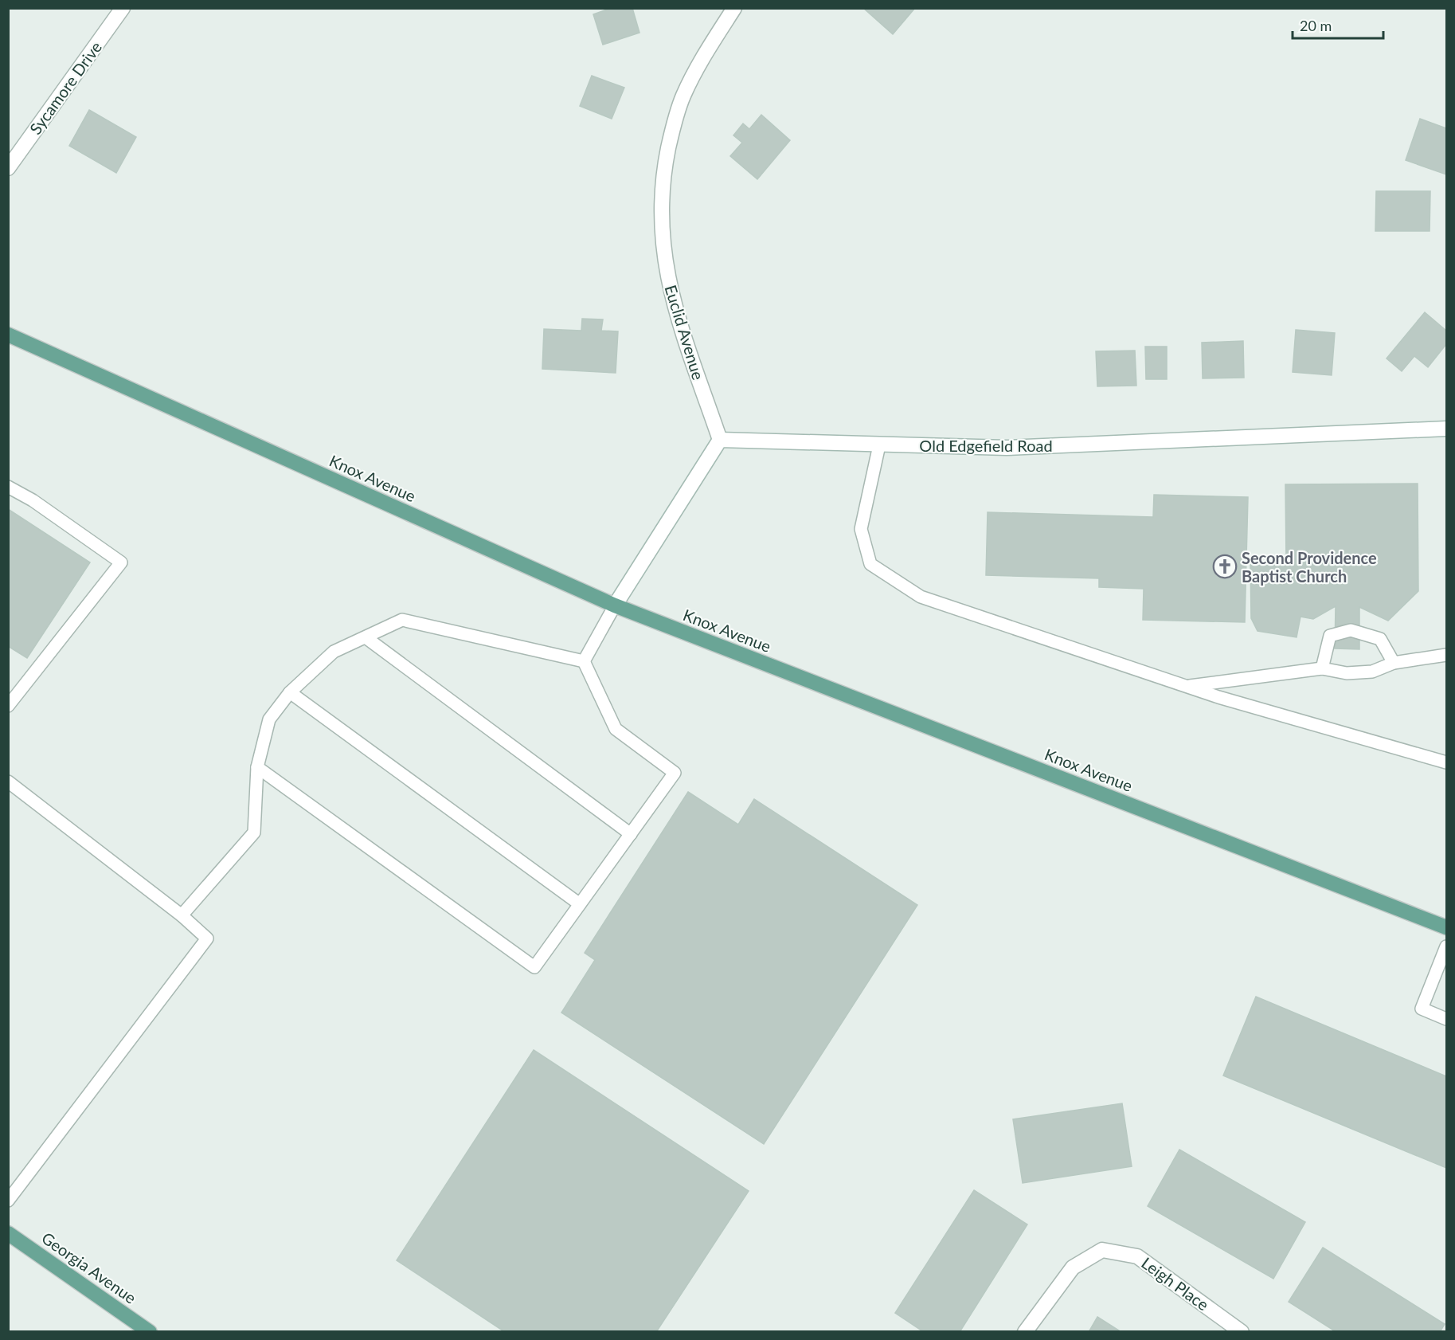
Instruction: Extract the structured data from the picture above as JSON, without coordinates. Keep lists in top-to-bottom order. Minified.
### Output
{"streets":{"main road":["Knox Avenue","Georgia Avenue"],"street":["Sycamore Drive","Euclid Avenue","Old Edgefield Road","Leigh Place"]},"crossings":[["Euclid Avenue","Old Edgefield Road"]],"places":{"church":["Second Providence Baptist Church"]},"scale_bar":"20 m"}
